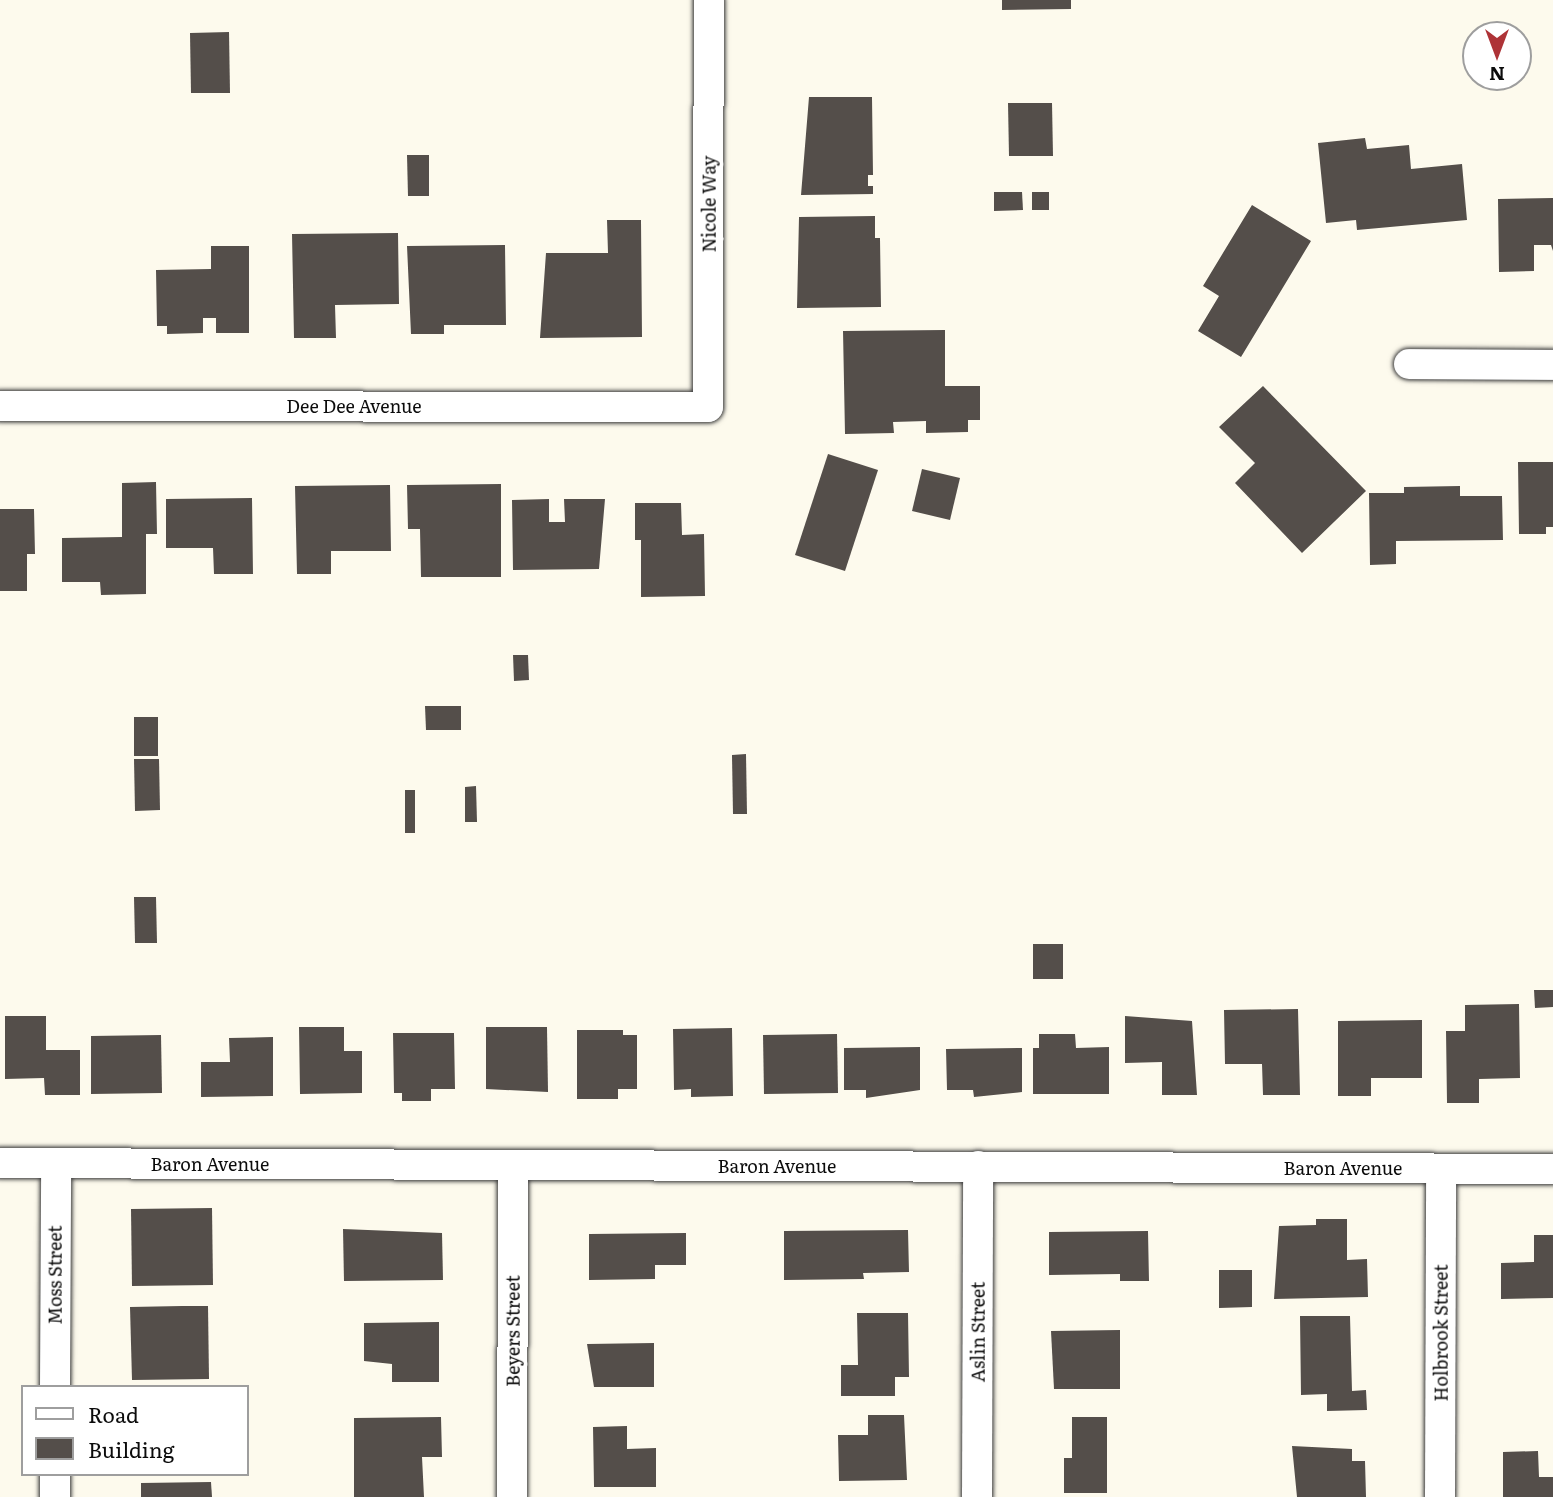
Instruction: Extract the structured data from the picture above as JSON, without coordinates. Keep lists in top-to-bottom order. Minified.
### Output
{"streets":{"street":["Nicole Way","Dee Dee Avenue","Baron Avenue","Moss Street","Beyers Street","Aslin Street","Holbrook Street"]},"crossings":[["Nicole Way","Dee Dee Avenue"],["Baron Avenue","Moss Street"],["Baron Avenue","Beyers Street"],["Baron Avenue","Aslin Street"],["Baron Avenue","Holbrook Street"]],"legend":["Road","Building"],"north":"bottom"}
